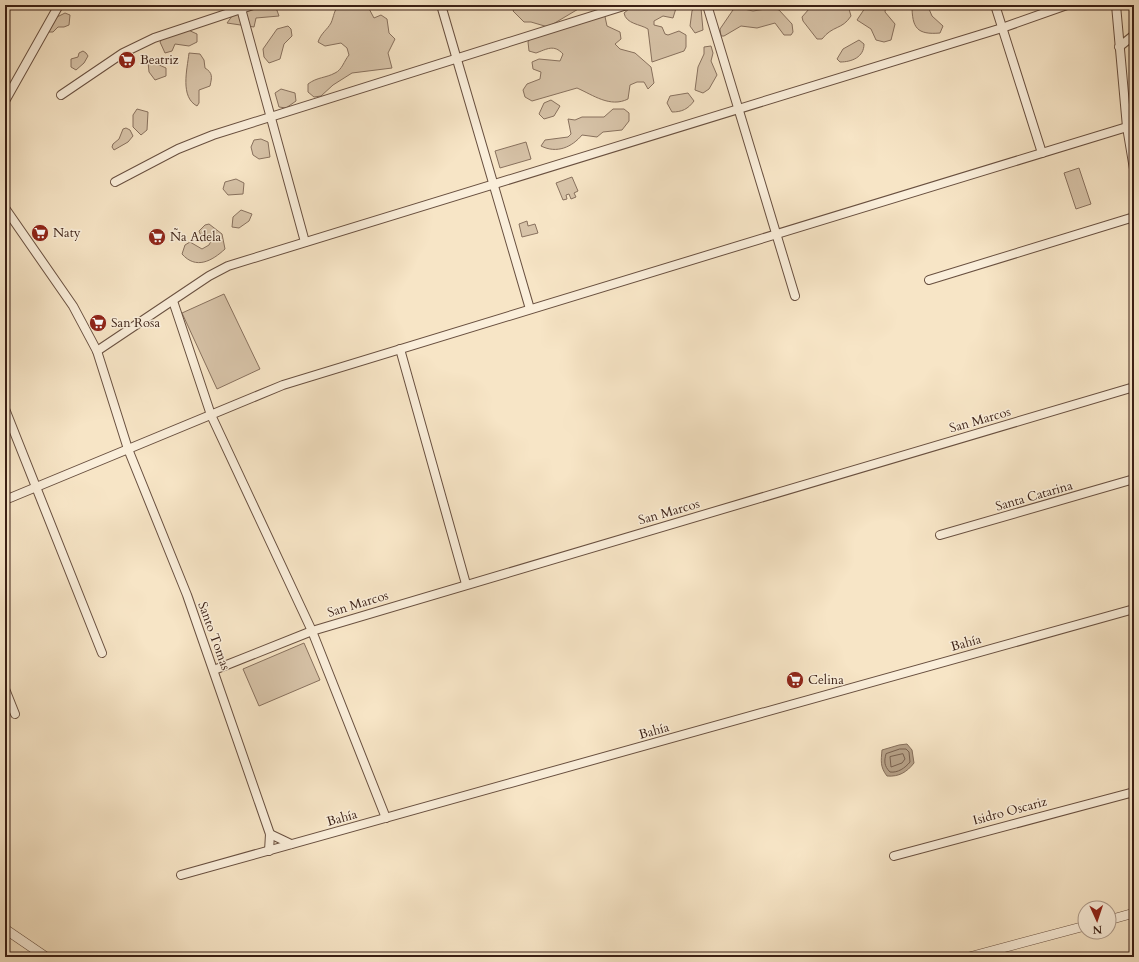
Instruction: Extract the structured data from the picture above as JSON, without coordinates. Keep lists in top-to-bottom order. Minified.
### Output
{"streets":{"street":["San Marcos","Santa Catarina","Santo Tomas","Bahía","Isidro Oscariz"]},"crossings":[["San Marcos","Santo Tomas"],["Santo Tomas","Bahía"]],"places":{"supermarket":["Beatriz","Naty","Ña Adela","San Rosa","Celina"]},"north":"bottom"}
